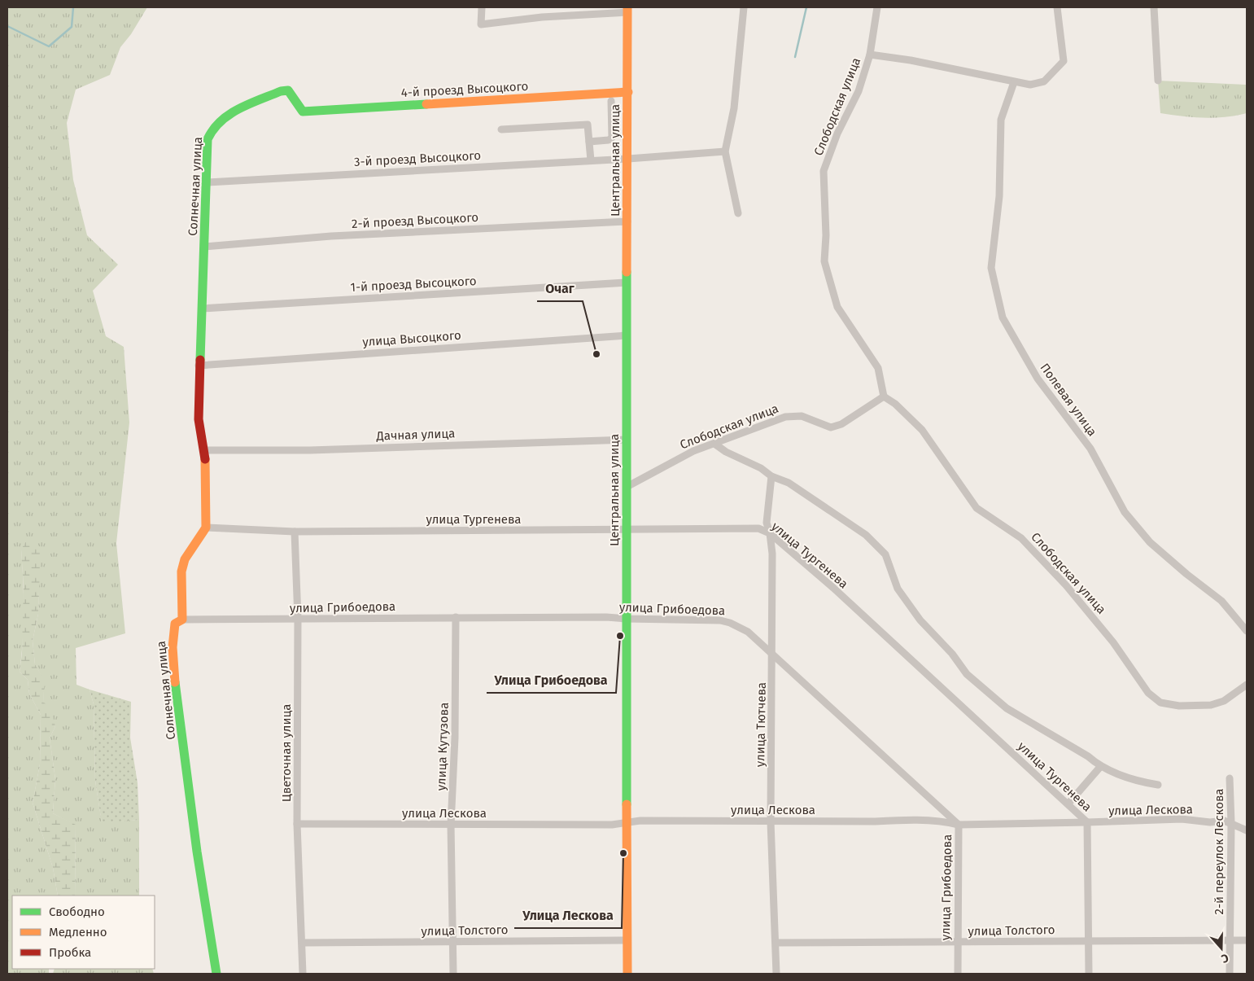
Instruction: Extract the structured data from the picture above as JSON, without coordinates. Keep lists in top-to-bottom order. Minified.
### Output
{"streets":{"street":["4-й проезд Высоцкого","Слободская улица","3-й проезд Высоцкого","Центральная улица","Солнечная улица","2-й проезд Высоцкого","1-й проезд Высоцкого","улица Высоцкого","Полевая улица","Дачная улица","улица Тургенева","улица Грибоедова","улица Тютчева","улица Кутузова","Цветочная улица","улица Лескова","2-й переулок Лескова","улица Толстого"]},"crossings":[["4-й проезд Высоцкого","Центральная улица"],["4-й проезд Высоцкого","Солнечная улица"],["Слободская улица","Центральная улица"],["Слободская улица","Полевая улица"],["3-й проезд Высоцкого","Центральная улица"],["3-й проезд Высоцкого","Солнечная улица"],["Центральная улица","2-й проезд Высоцкого"],["Центральная улица","1-й проезд Высоцкого"],["Центральная улица","улица Высоцкого"],["Центральная улица","Дачная улица"],["Центральная улица","улица Тургенева"],["Центральная улица","улица Грибоедова"],["Центральная улица","улица Лескова"],["Центральная улица","улица Толстого"],["Солнечная улица","2-й проезд Высоцкого"],["Солнечная улица","1-й проезд Высоцкого"],["Солнечная улица","улица Высоцкого"],["Солнечная улица","улица Грибоедова"],["улица Тургенева","улица Тютчева"],["улица Тургенева","Цветочная улица"],["улица Тургенева","улица Лескова"],["улица Тургенева","улица Толстого"],["улица Грибоедова","улица Тютчева"],["улица Грибоедова","улица Кутузова"],["улица Грибоедова","Цветочная улица"],["улица Грибоедова","улица Лескова"],["улица Грибоедова","улица Толстого"],["улица Тютчева","улица Лескова"],["улица Тютчева","улица Толстого"],["улица Кутузова","улица Лескова"],["улица Кутузова","улица Толстого"],["Цветочная улица","улица Лескова"],["Цветочная улица","улица Толстого"],["улица Лескова","2-й переулок Лескова"],["2-й переулок Лескова","улица Толстого"]],"places":["Очаг","Улица Грибоедова","Улица Лескова"],"legend":["Свободно","Медленно","Пробка"],"north":"bottom"}
